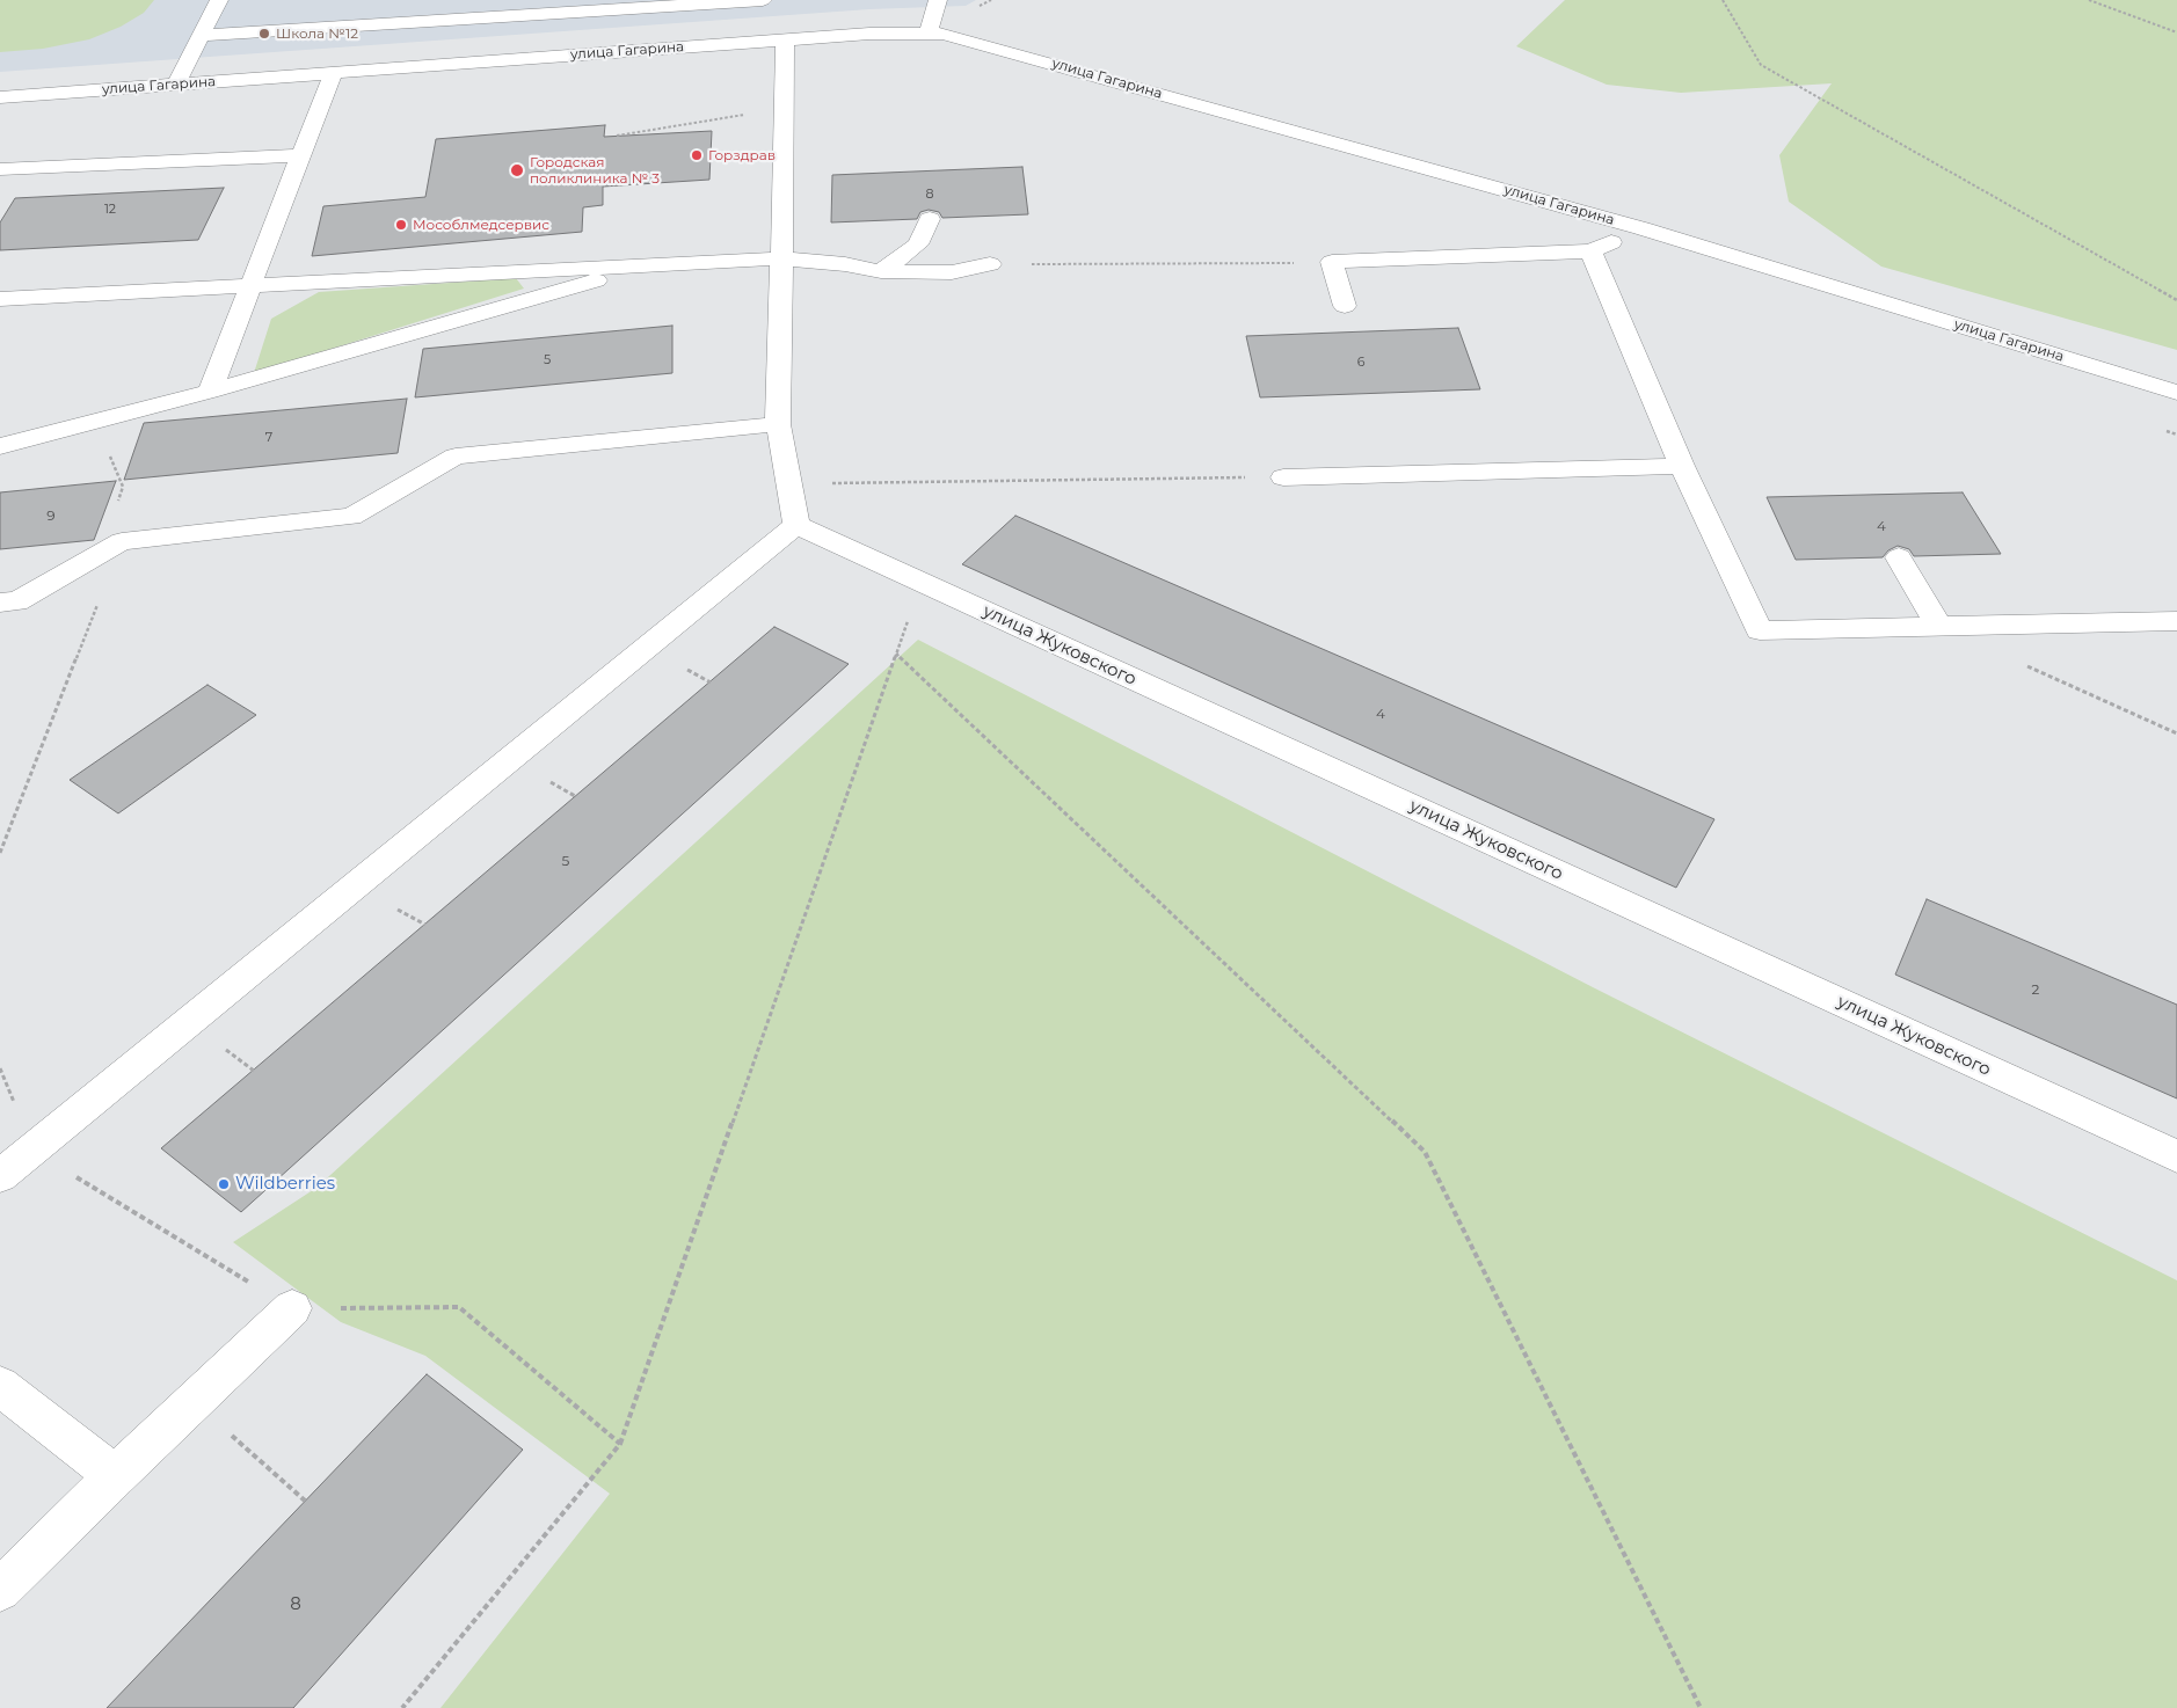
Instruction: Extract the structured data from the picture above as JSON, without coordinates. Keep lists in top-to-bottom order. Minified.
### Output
{"streets":{"street":["улица Гагарина","улица Жуковского"]},"places":["Школа №12","Горздрав","Городская поликлиника № 3","Мособлмедсервис","Wildberries"],"house_numbers":["8","12","5","6","7","9","4","4","5","2","8"]}
